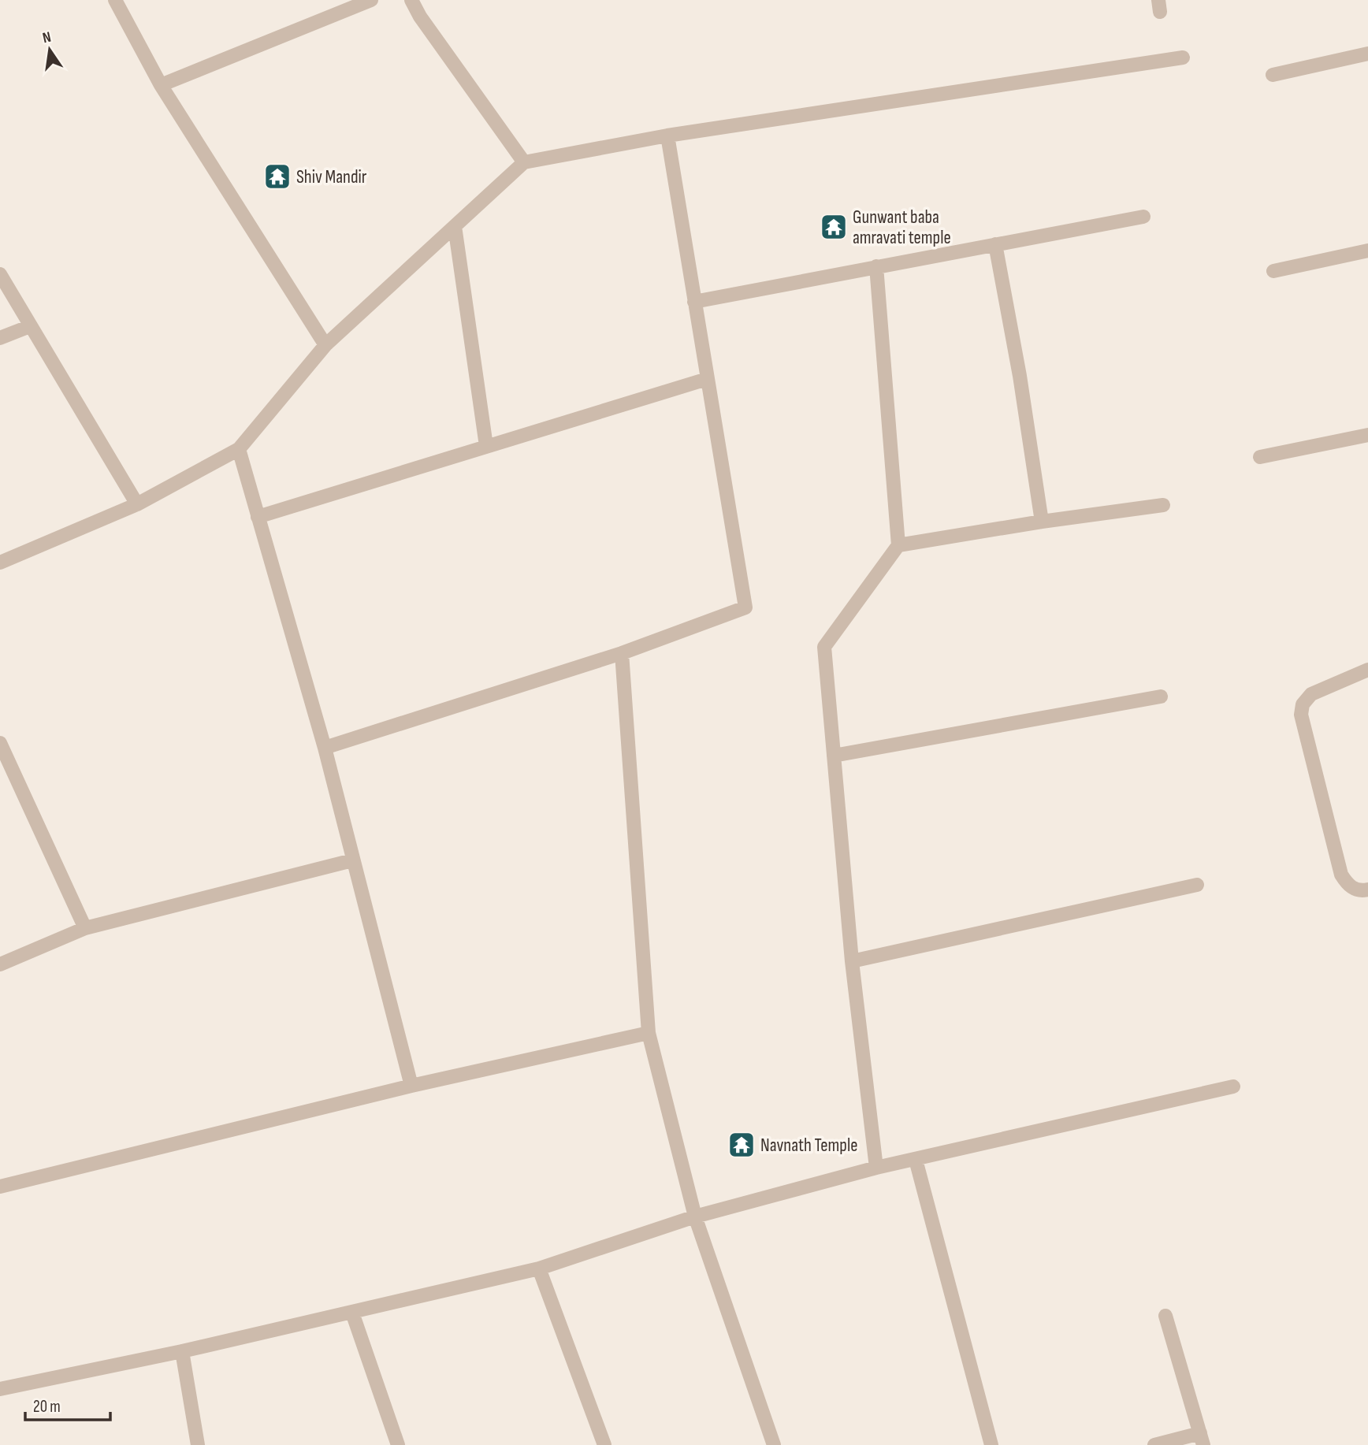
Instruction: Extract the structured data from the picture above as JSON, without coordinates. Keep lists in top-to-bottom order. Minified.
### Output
{"places":{"temple":["Shiv Mandir","Gunwant baba amravati temple","Navnath Temple"]},"scale_bar":"20 m","north":"top"}
